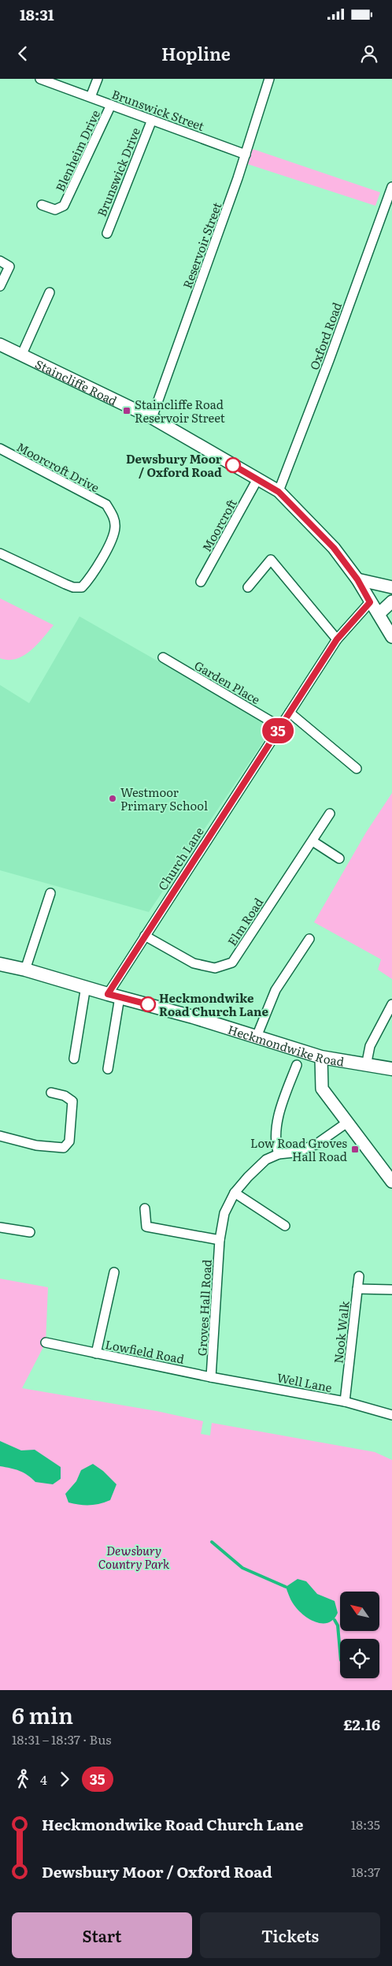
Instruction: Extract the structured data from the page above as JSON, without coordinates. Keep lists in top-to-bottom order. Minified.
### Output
{"streets":{"main road":["Heckmondwike Road"],"street":["Brunswick Street","Blenheim Drive","Brunswick Drive","Reservoir Street","Oxford Road","Staincliffe Road","Moorcroft Drive","Moorcroft","Garden Place","Church Lane","Elm Road","Groves Hall Road","Nook Walk","Lowfield Road","Well Lane"]},"crossings":[["Brunswick Street","Blenheim Drive"],["Brunswick Street","Brunswick Drive"],["Brunswick Street","Reservoir Street"],["Reservoir Street","Staincliffe Road"],["Oxford Road","Staincliffe Road"],["Staincliffe Road","Moorcroft"],["Staincliffe Road","Church Lane"],["Garden Place","Church Lane"],["Church Lane","Elm Road"],["Church Lane","Heckmondwike Road"],["Groves Hall Road","Lowfield Road"],["Groves Hall Road","Well Lane"],["Nook Walk","Well Lane"],["Lowfield Road","Well Lane"]],"parks":["Dewsbury Country Park"],"places":{"transit":["Staincliffe Road Reservoir Street","Low Road Groves Hall Road"],"other":["Dewsbury Moor / Oxford Road","Westmoor Primary School","Heckmondwike Road Church Lane"]},"lines":["bus line 35"],"north":"top left","page":{"status":"18:31","header":"Hopline","on_map":"35","heading":["6 min","18:31 – 18:37 · Bus","£2.16"],"legs":["4","35"],"list":[{"name":"Heckmondwike Road Church Lane","value":"18:35"},{"name":"Dewsbury Moor / Oxford Road","value":"18:37"}],"buttons":["Start","Tickets"]}}
